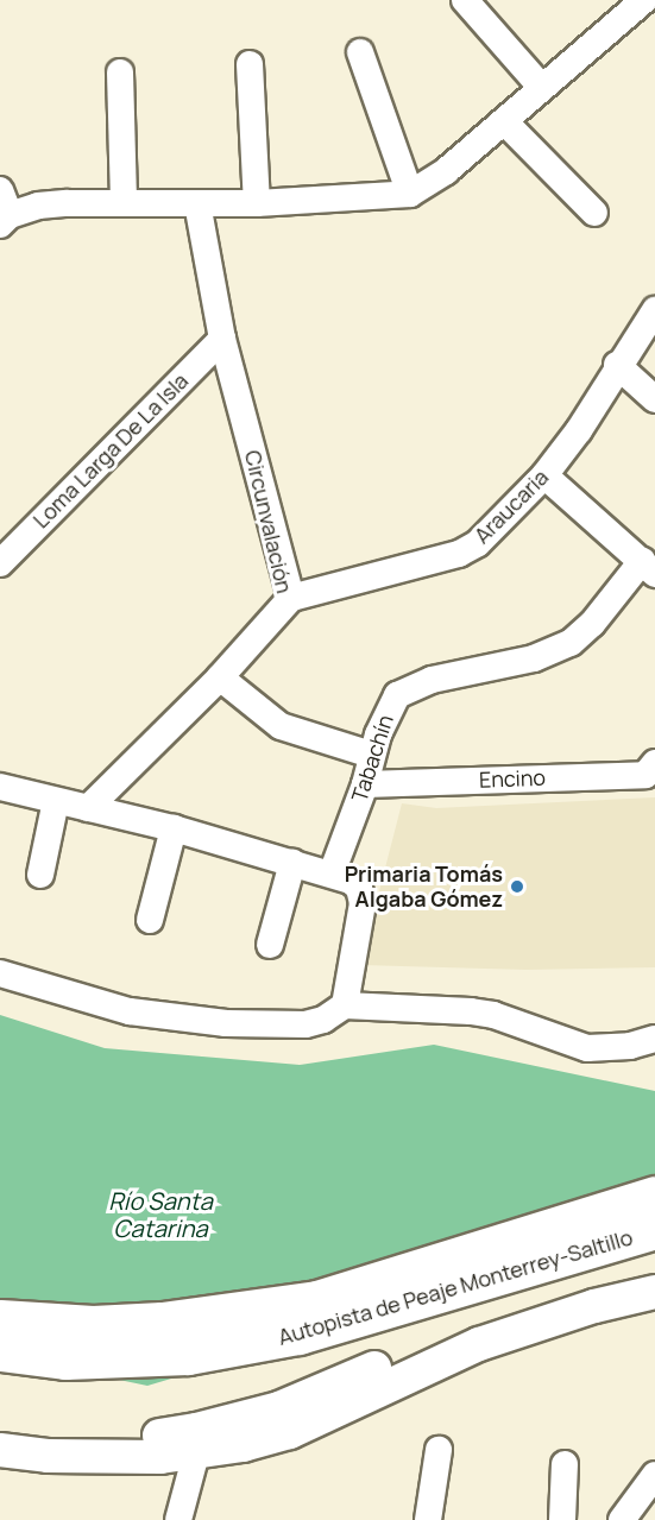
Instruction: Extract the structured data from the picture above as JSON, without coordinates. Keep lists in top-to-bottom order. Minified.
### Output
{"streets":{"highway":["Autopista de Peaje Monterrey-Saltillo"],"street":["Loma Larga De La Isla","Araucaria","Circunvalación","Tabachín","Encino"]},"crossings":[["Loma Larga De La Isla","Circunvalación"],["Araucaria","Circunvalación"],["Tabachín","Encino"]],"water":["Río Santa Catarina"],"places":["Primaria Tomás Algaba Gómez"]}
